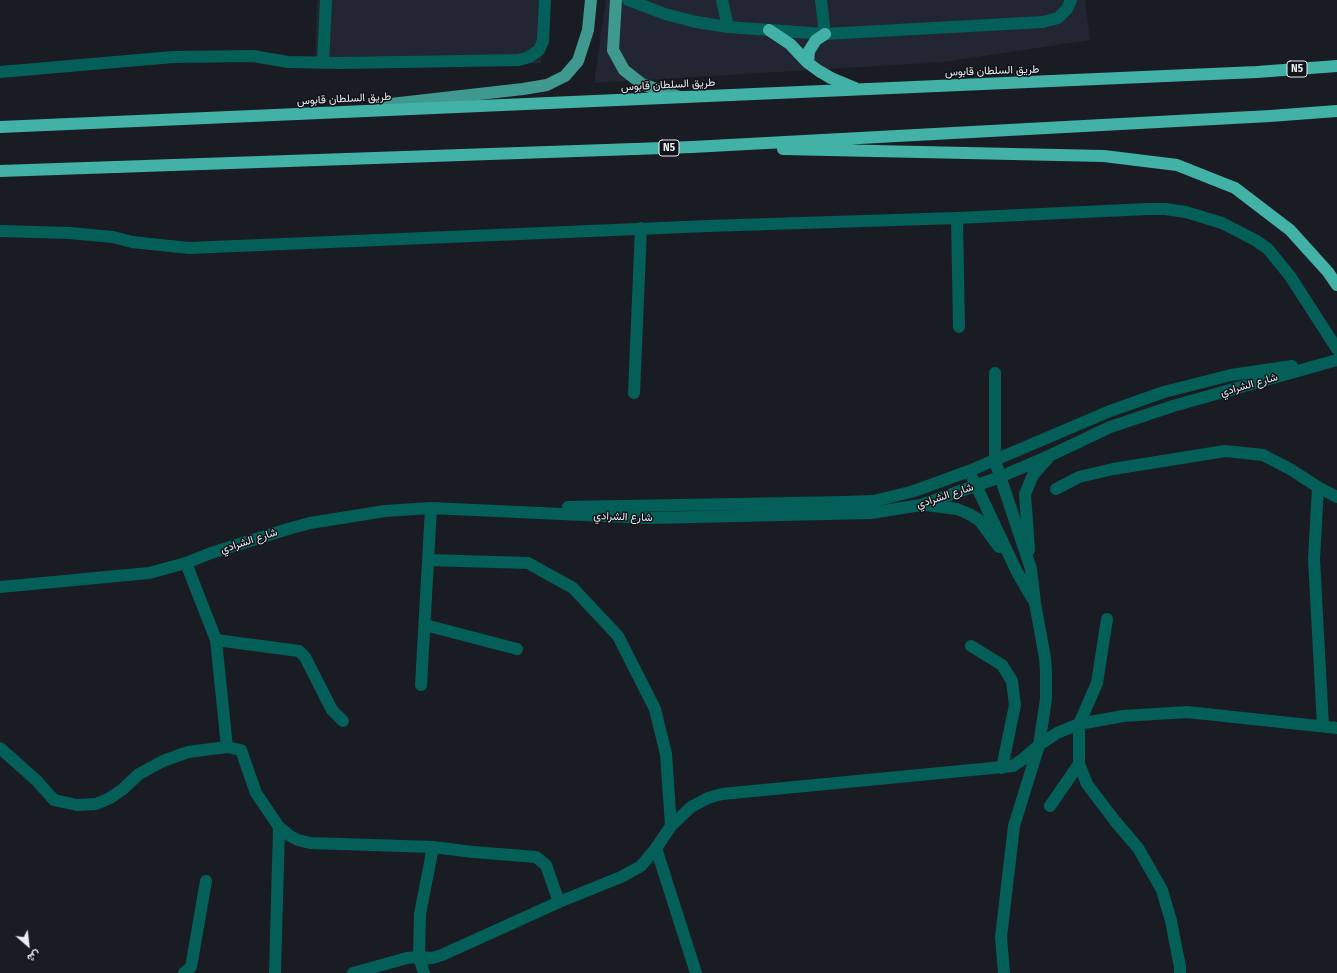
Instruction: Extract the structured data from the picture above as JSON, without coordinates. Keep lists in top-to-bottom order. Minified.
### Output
{"streets":{"highway":["N5","طريق السلطان قابوس"],"street":["شارع الشرادي"]},"north":"bottom right"}
